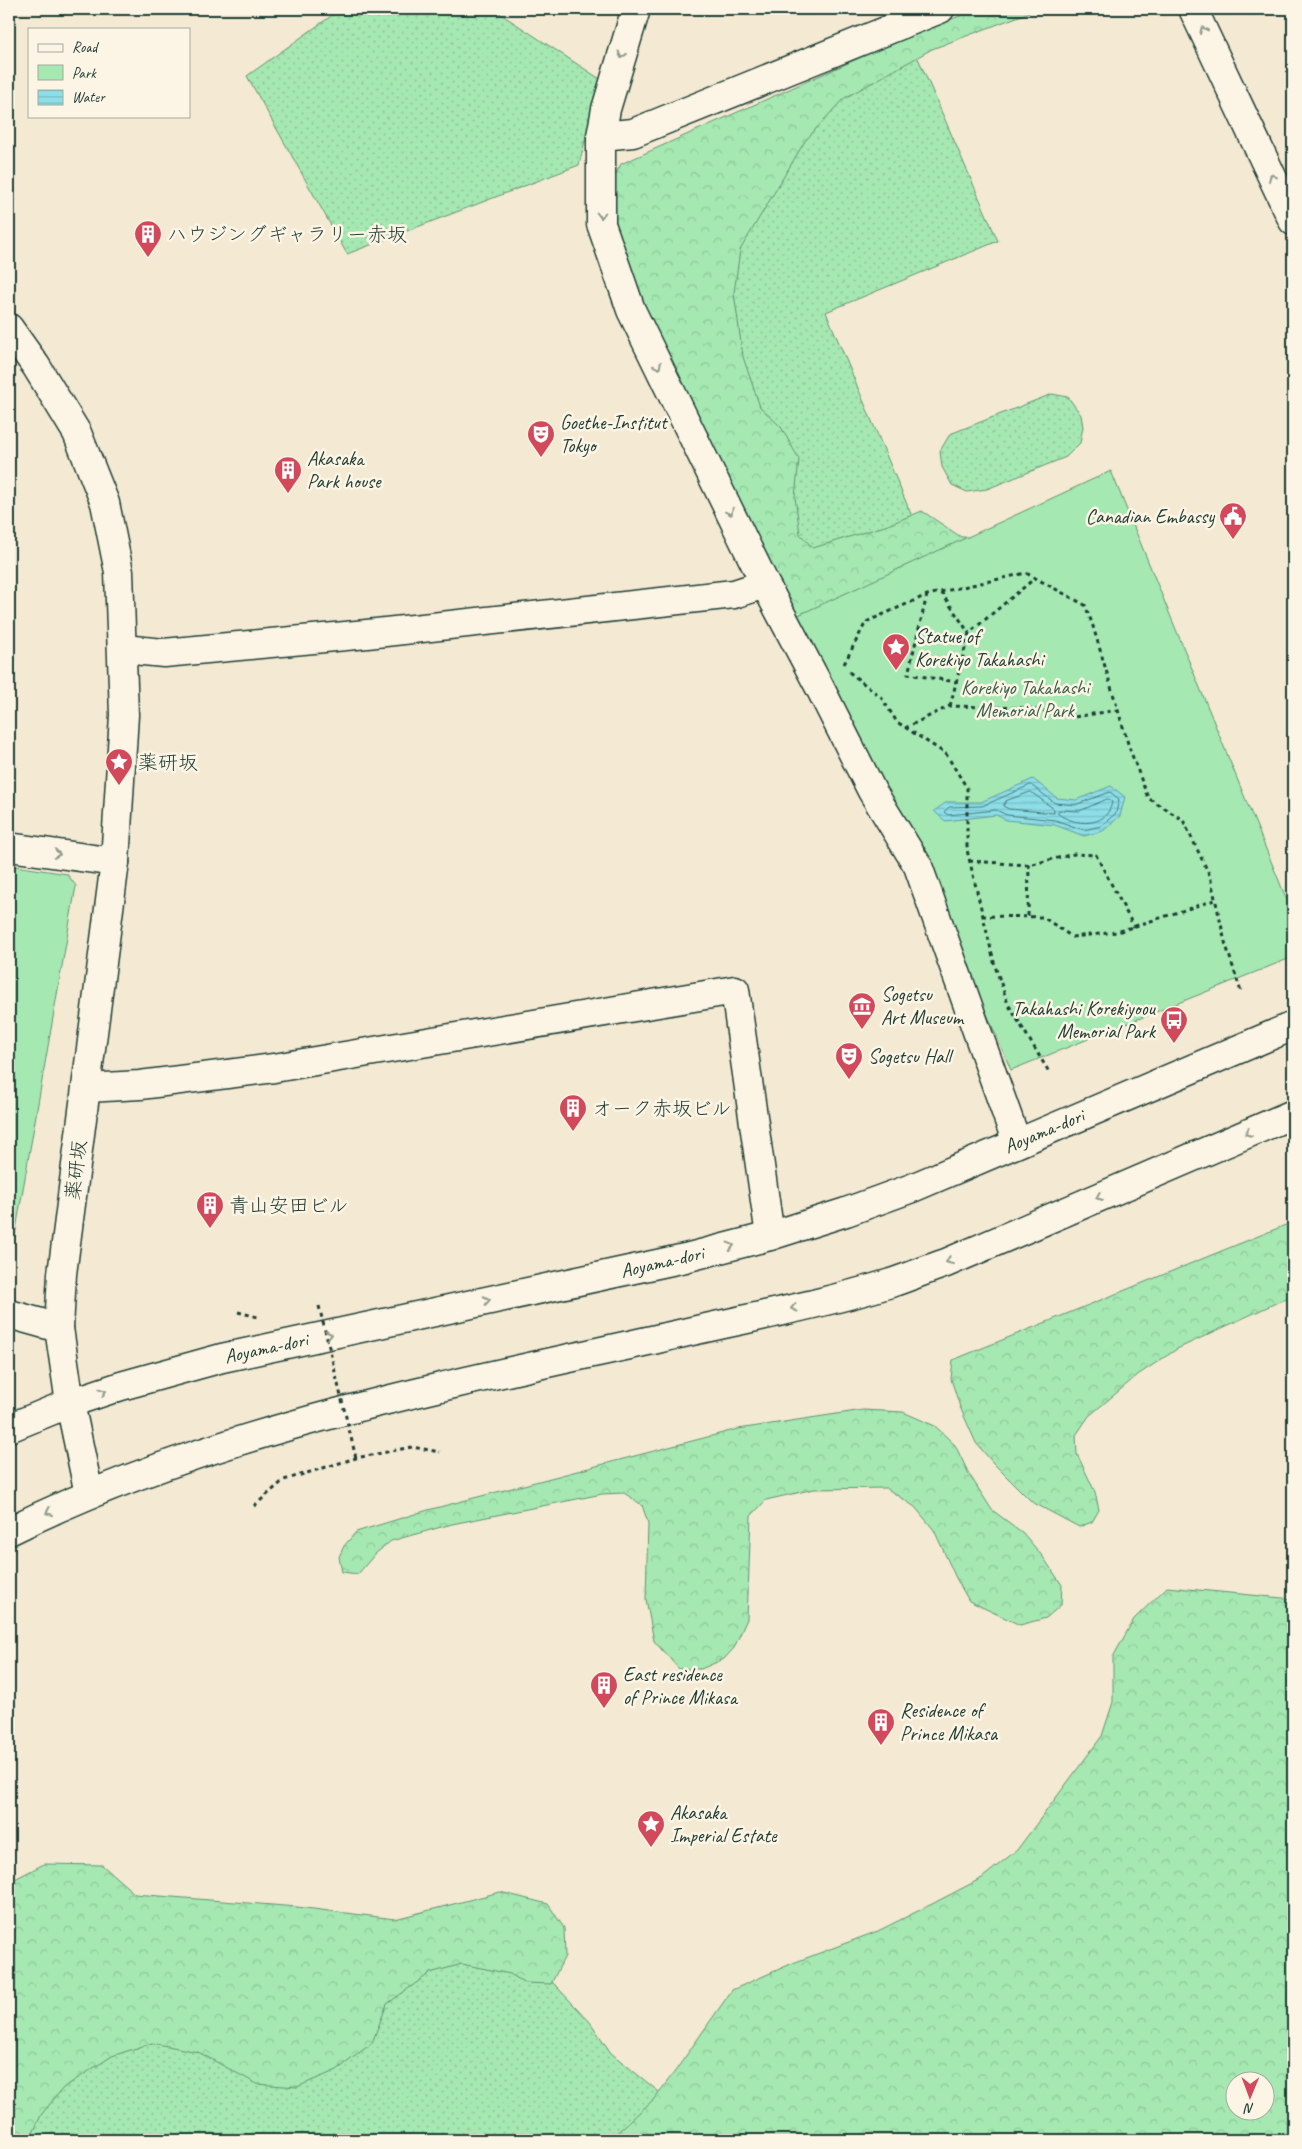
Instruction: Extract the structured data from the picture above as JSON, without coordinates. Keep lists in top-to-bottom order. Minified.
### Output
{"streets":{"main road":["Aoyama-dori","薬研坂"]},"crossings":[["Aoyama-dori","薬研坂"]],"parks":["Korekiyo Takahashi Memorial Park"],"places":{"building":["ハウジングギャラリー赤坂","Akasaka Park house","オーク赤坂ビル","青山安田ビル","East residence of Prince Mikasa","Residence of Prince Mikasa"],"theatre":["Goethe-Institut Tokyo","Sogetsu Hall"],"public building":["Canadian Embassy"],"place":["Statue of Korekiyo Takahashi","薬研坂","Akasaka Imperial Estate"],"museum":["Sogetsu Art Museum"],"bus stop":["Takahashi Korekiyoou Memorial Park"]},"legend":["Road","Park","Water"],"north":"bottom"}
